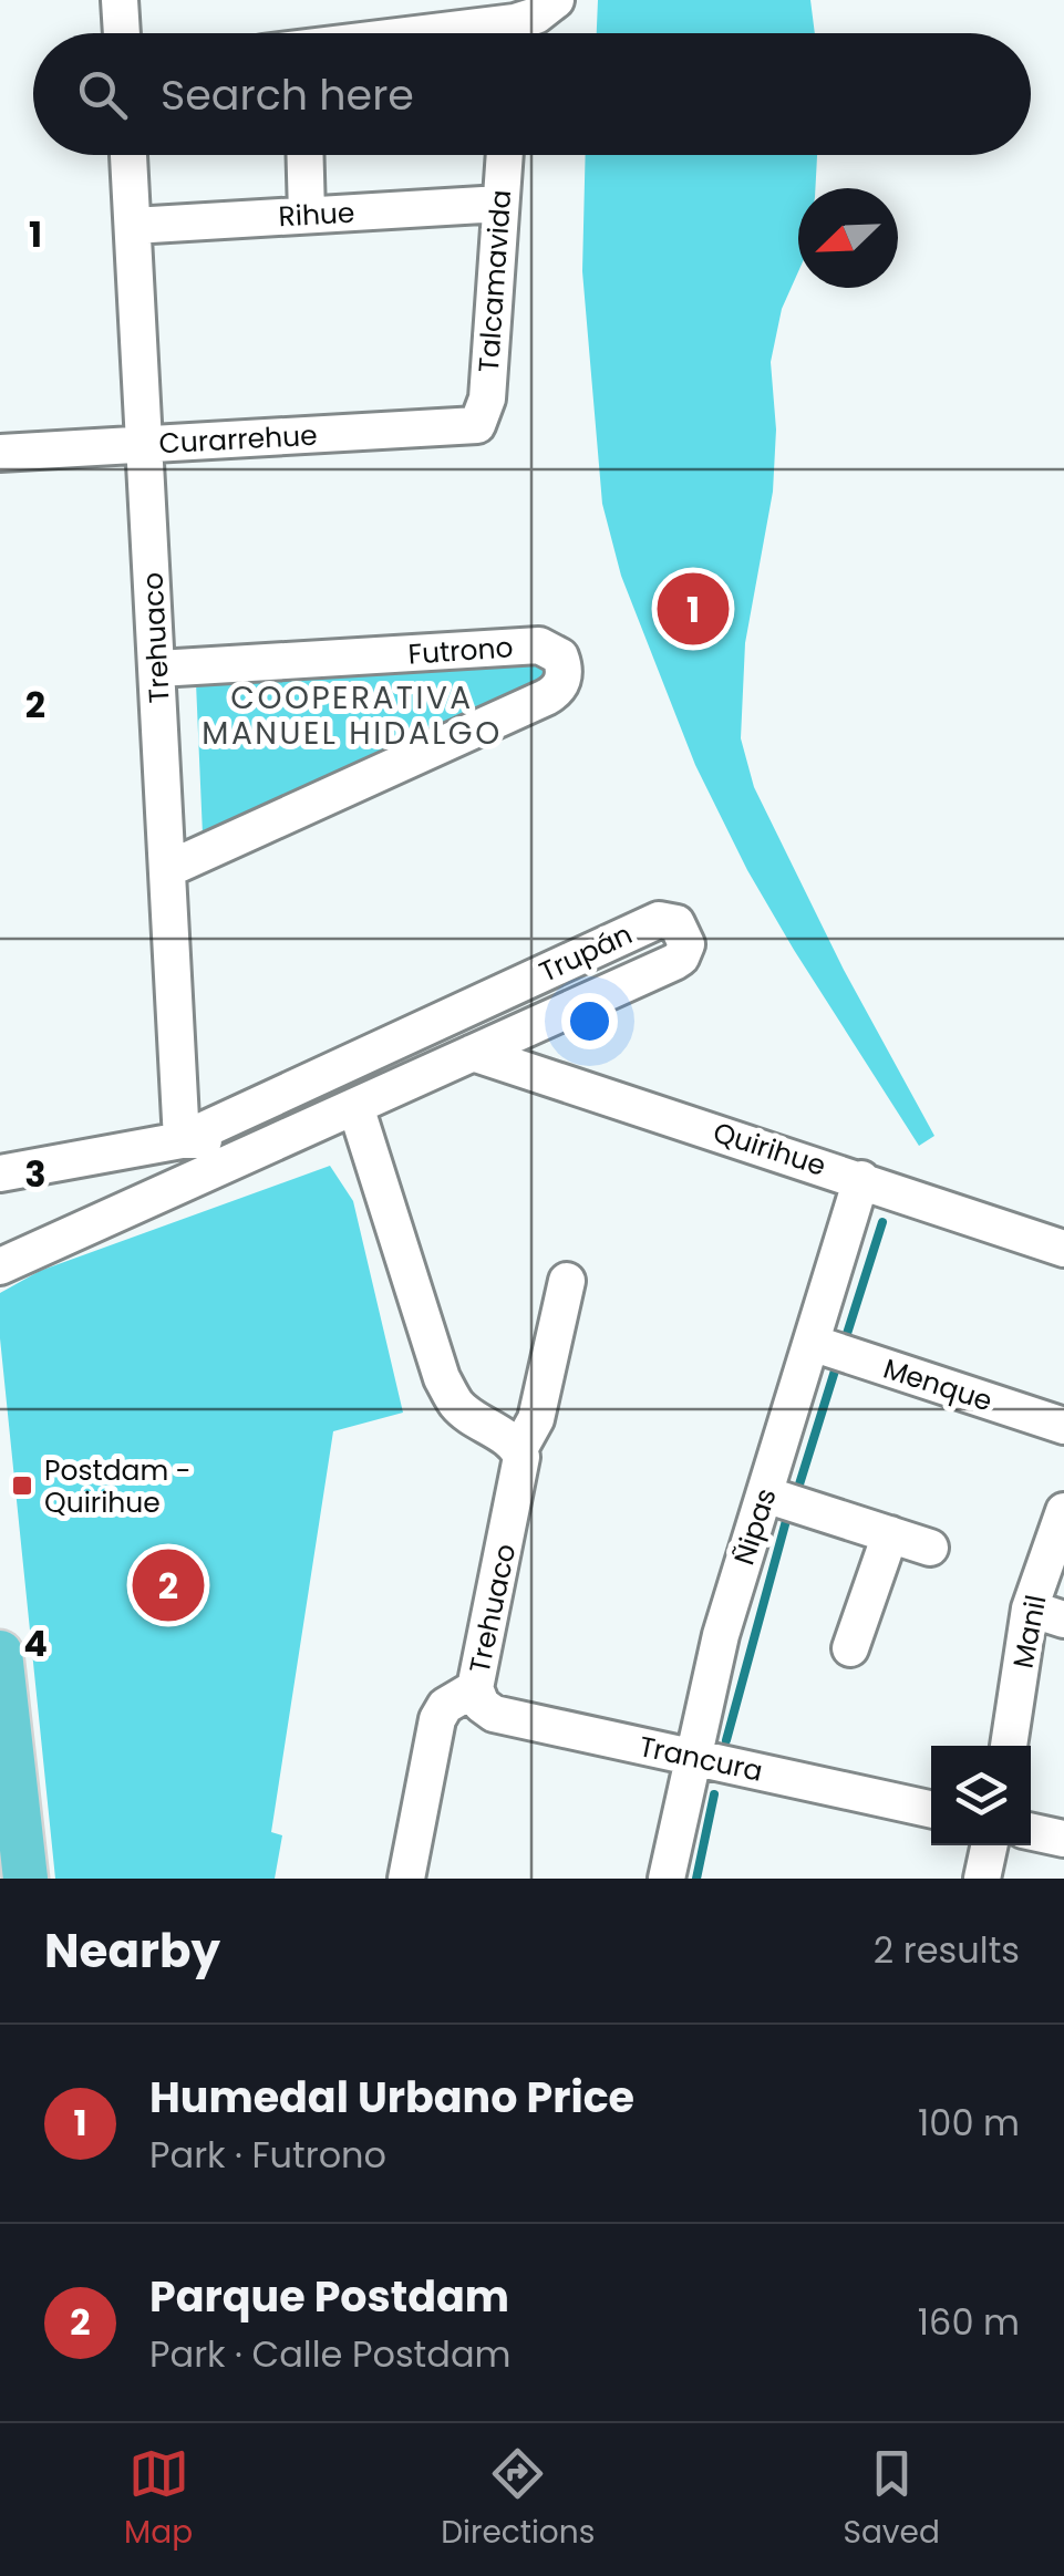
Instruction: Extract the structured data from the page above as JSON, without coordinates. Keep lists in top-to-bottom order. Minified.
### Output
{"streets":{"street":["Rihue","Talcamavida","Curarrehue","Trehuaco","Futrono","Trupán","Quirihue","Menque","Ñipas","Manil","Trancura"]},"crossings":[["Rihue","Talcamavida"],["Rihue","Trehuaco"],["Talcamavida","Curarrehue"],["Curarrehue","Trehuaco"],["Trehuaco","Futrono"],["Trehuaco","Trupán"],["Trehuaco","Trancura"],["Trupán","Quirihue"],["Quirihue","Ñipas"],["Menque","Ñipas"],["Ñipas","Trancura"]],"districts":["COOPERATIVA MANUEL HIDALGO"],"places":{"transit":["Postdam - Quirihue"]},"north":"bottom left","page":{"search":"Search here","pins":["1","2"],"heading":["Nearby","2 results"],"list":[{"mark":"1","name":"Humedal Urbano Price","note":"Park · Futrono","value":"100 m"},{"mark":"2","name":"Parque Postdam","note":"Park · Calle Postdam","value":"160 m"}],"nav":["Map","Directions","Saved"]},"grid":{"rows":["1","2","3","4"]}}
